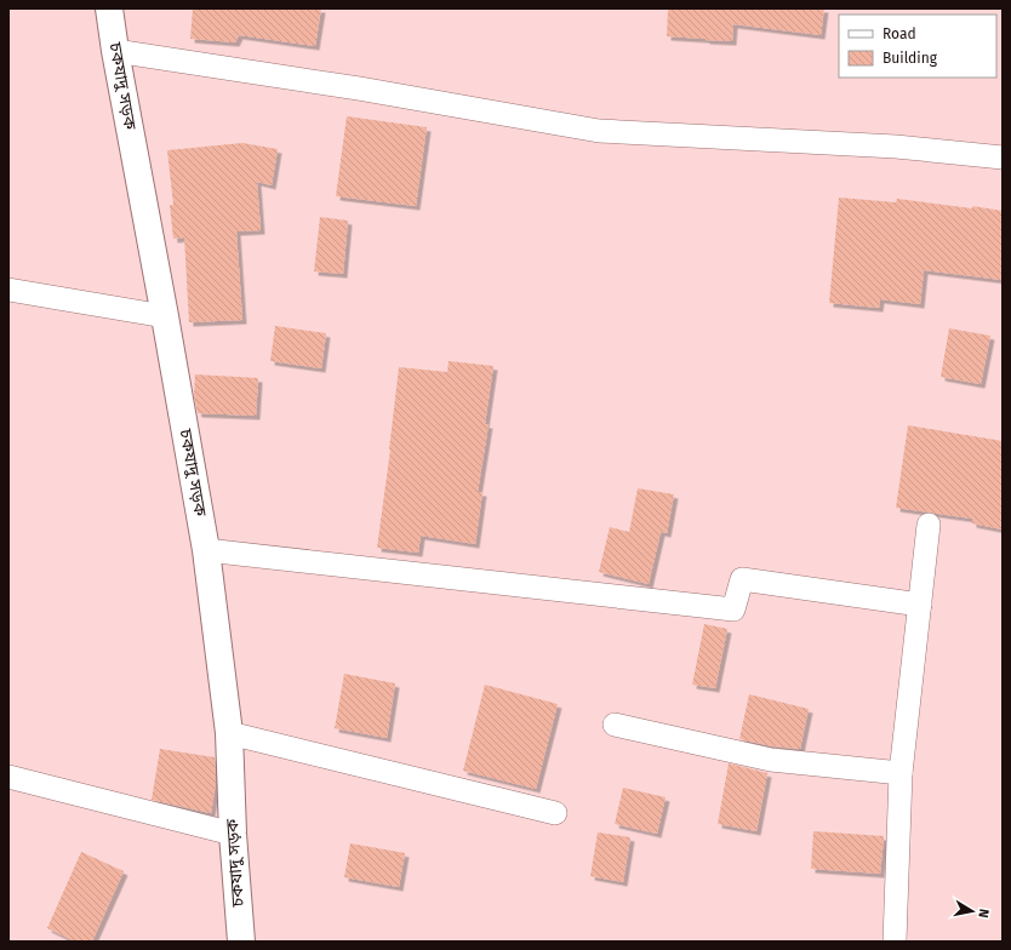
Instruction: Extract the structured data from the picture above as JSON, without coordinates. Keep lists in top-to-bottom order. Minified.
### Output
{"streets":{"street":["চকযাদু সড়ক"]},"legend":["Road","Building"],"north":"right"}
